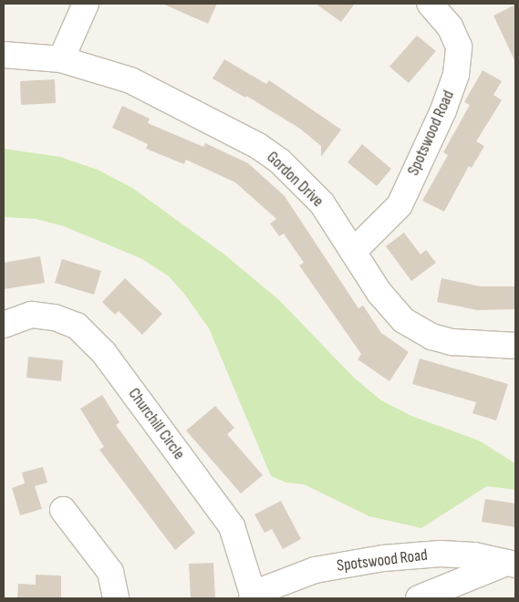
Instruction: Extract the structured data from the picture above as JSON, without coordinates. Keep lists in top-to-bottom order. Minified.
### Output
{"streets":{"street":["Spotswood Road","Gordon Drive","Churchill Circle"]},"crossings":[["Spotswood Road","Gordon Drive"],["Spotswood Road","Churchill Circle"]]}
